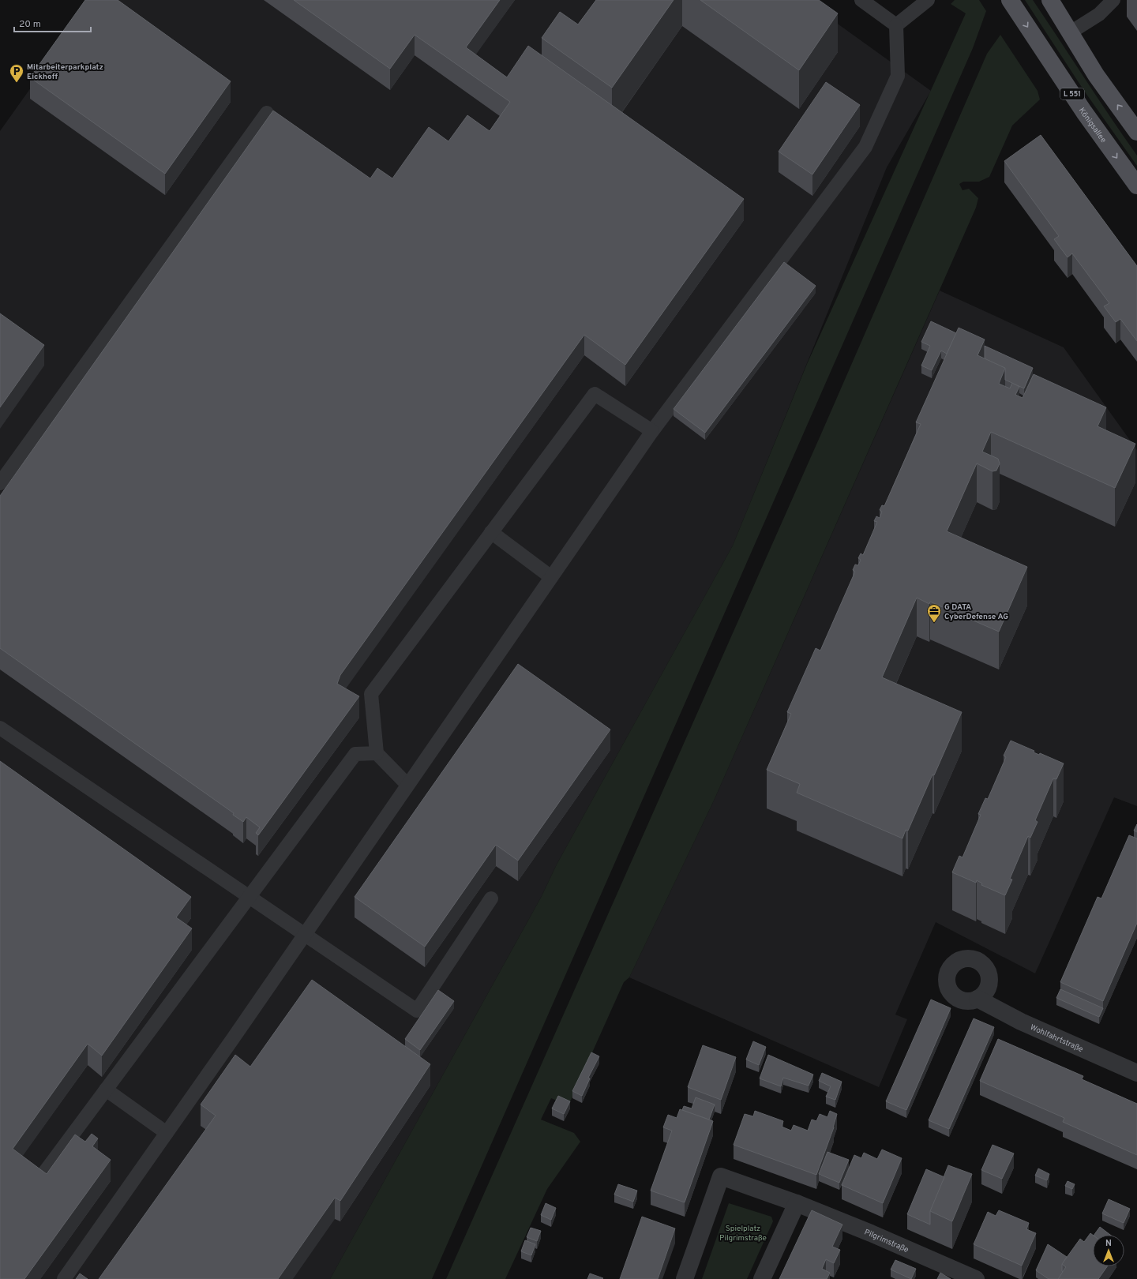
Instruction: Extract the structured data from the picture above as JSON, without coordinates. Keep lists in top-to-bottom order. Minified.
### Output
{"streets":{"main road":["L 551","Königsallee"],"street":["Wohlfahrtstraße","Pilgrimstraße"]},"parks":["Spielplatz Pilgrimstraße"],"places":{"parking":["Mitarbeiterparkplatz Eickhoff"],"office":["G DATA CyberDefense AG"]},"scale_bar":"20 m","north":"top"}
